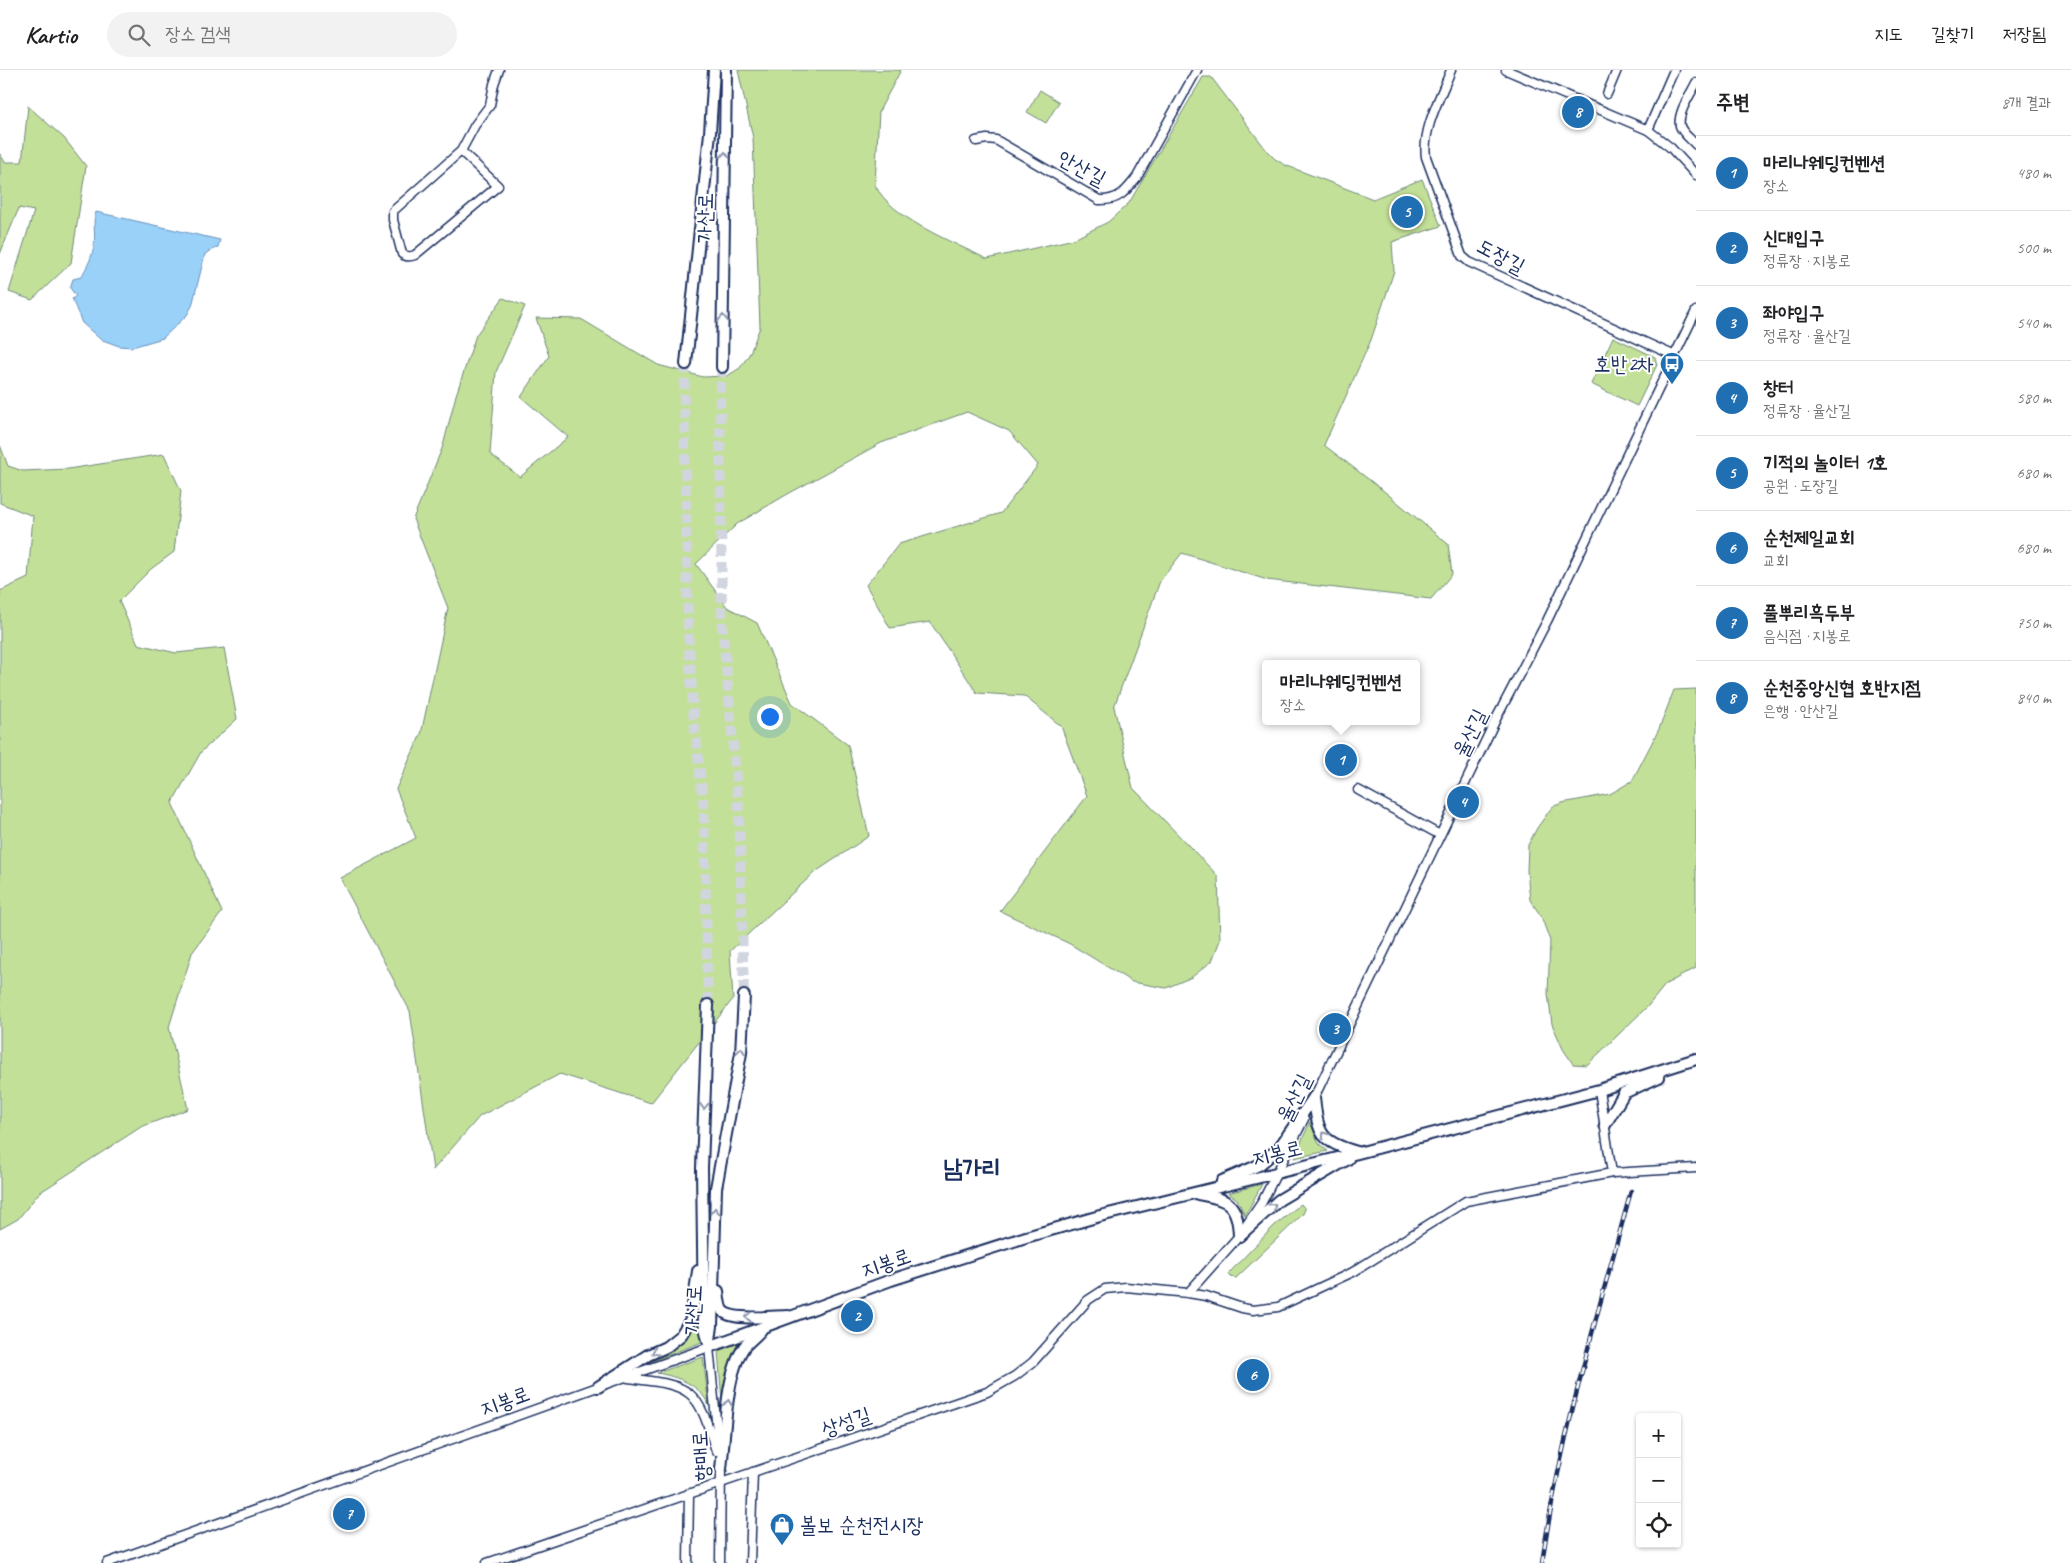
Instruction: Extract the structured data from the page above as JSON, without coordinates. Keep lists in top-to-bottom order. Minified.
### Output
{"streets":{"main road":["가산로","지봉로"],"street":["안산길","도장길","율산길","상성길","향매로"]},"crossings":[["가산로","지봉로"],["가산로","향매로"],["도장길","율산길"],["율산길","지봉로"],["율산길","상성길"],["지봉로","향매로"],["상성길","향매로"]],"districts":["남가리"],"places":{"bus stop":["호반2차"],"shop":["볼보 순천전시장"]},"page":{"header":"Kartio","search":"장소 검색","nav":["지도","길찾기","저장됨"],"heading":["주변","8개 결과"],"pins":["8","5","1","4","3","2","6","7"],"list":[{"mark":"1","name":"마리나웨딩컨벤션","note":"장소","value":"480 m"},{"mark":"2","name":"신대입구","note":"정류장 · 지봉로","value":"500 m"},{"mark":"3","name":"좌야입구","note":"정류장 · 율산길","value":"540 m"},{"mark":"4","name":"창터","note":"정류장 · 율산길","value":"580 m"},{"mark":"5","name":"기적의 놀이터 1호","note":"공원 · 도장길","value":"680 m"},{"mark":"6","name":"순천제일교회","note":"교회","value":"680 m"},{"mark":"7","name":"풀뿌리흑두부","note":"음식점 · 지봉로","value":"750 m"},{"mark":"8","name":"순천중앙신협 호반지점","note":"은행 · 안산길","value":"840 m"}],"popup":["마리나웨딩컨벤션","장소"],"map_buttons":["+","−"]}}
